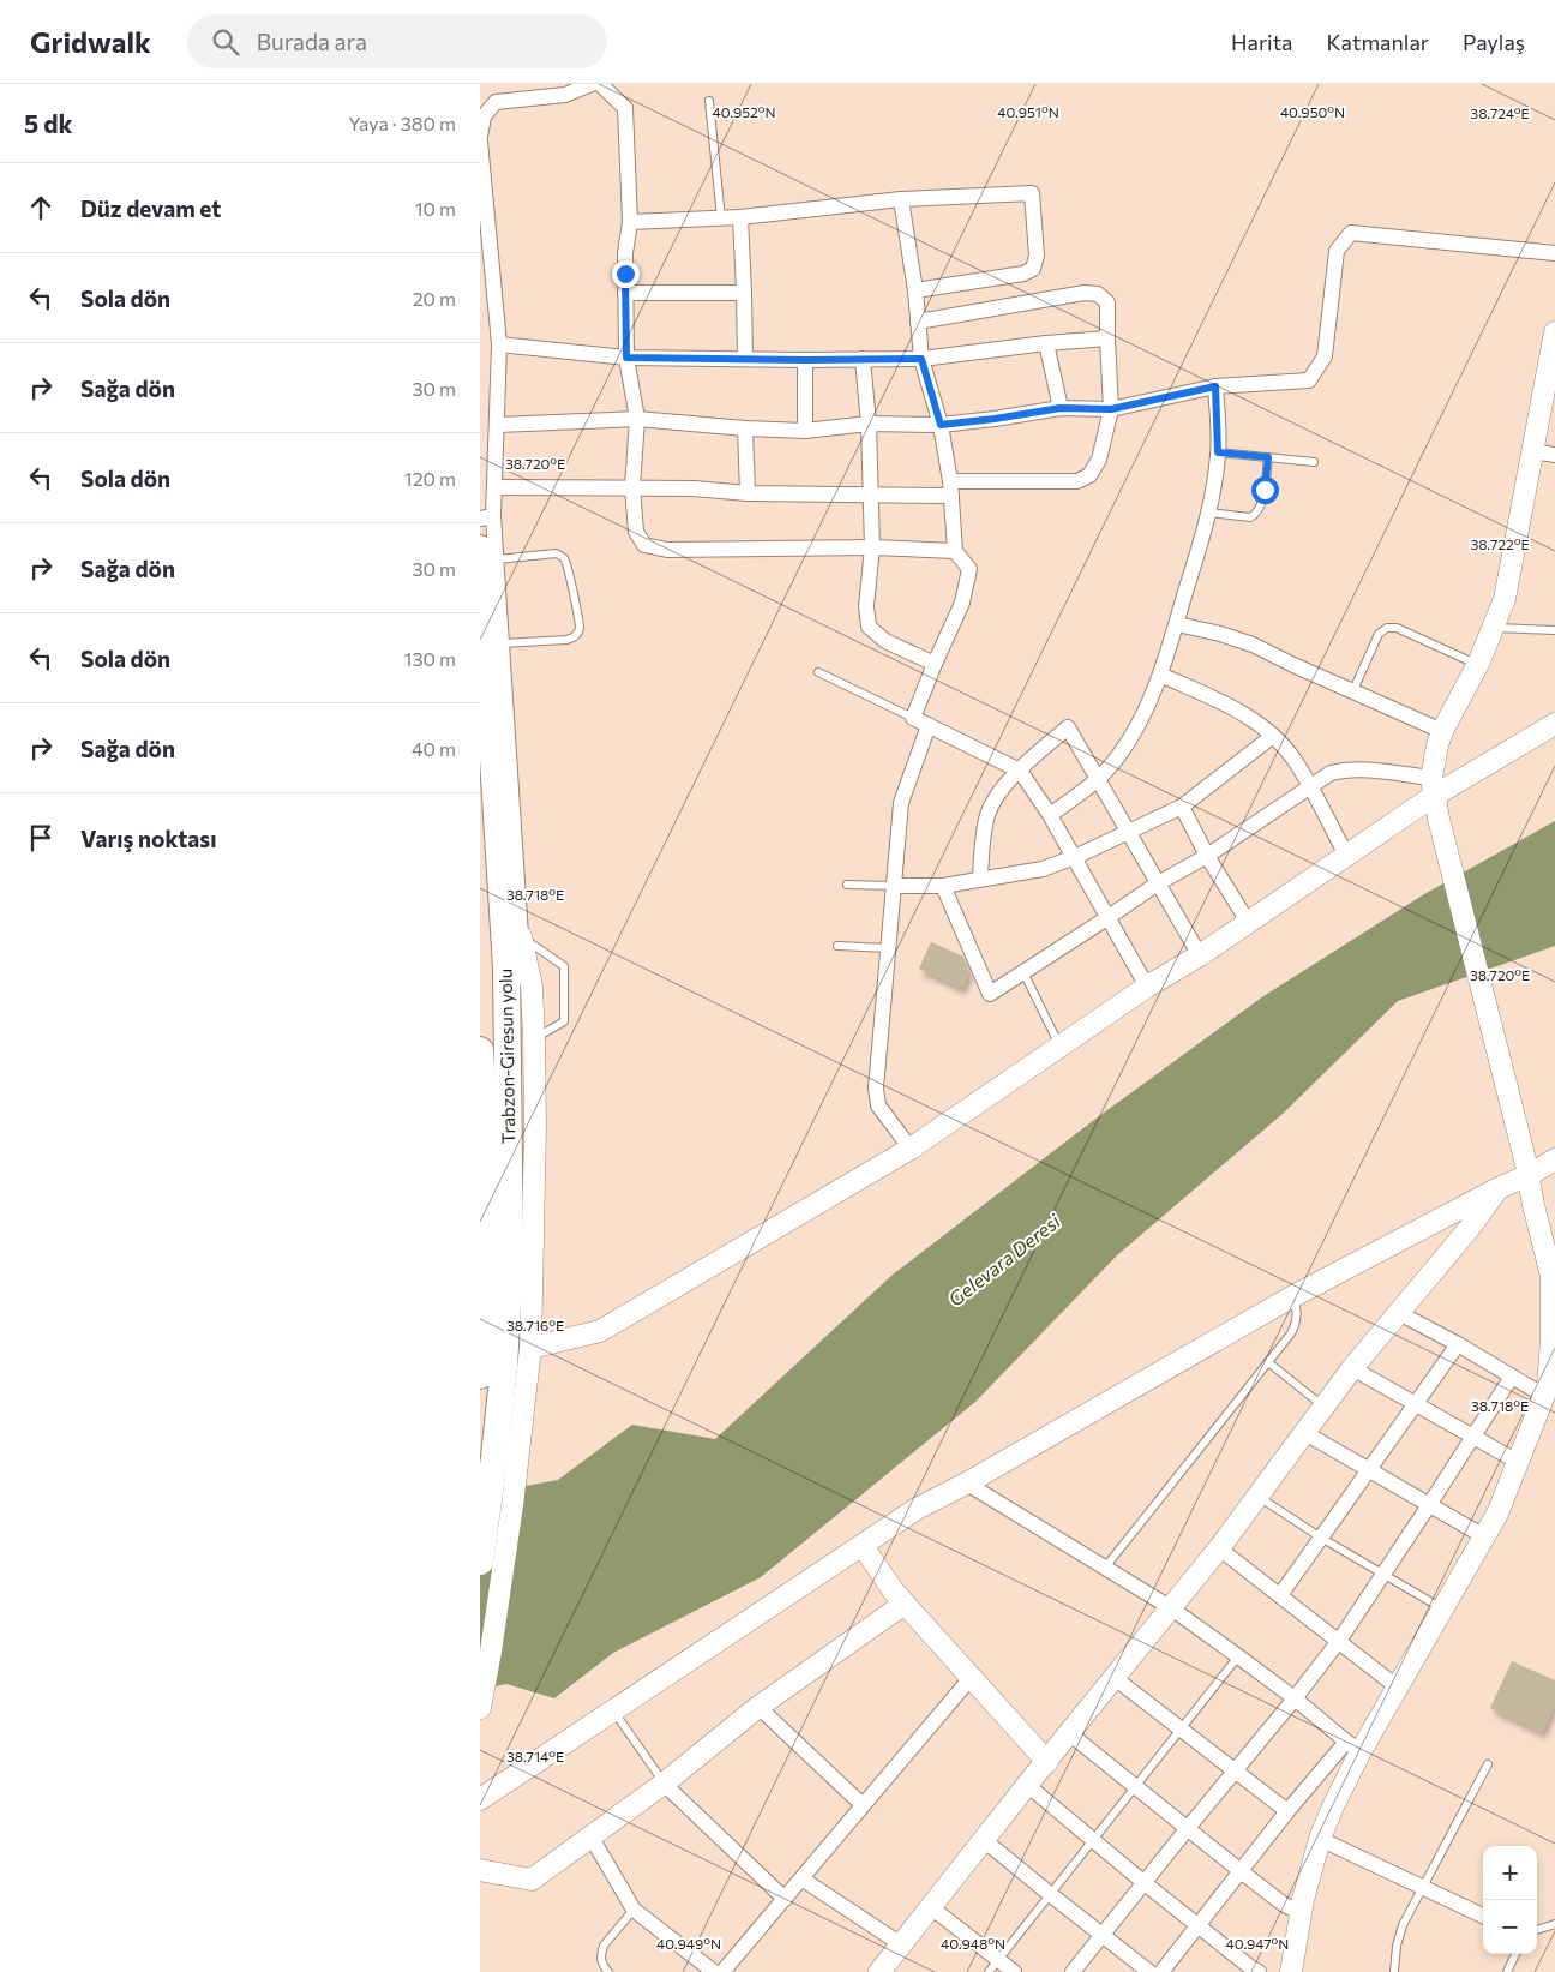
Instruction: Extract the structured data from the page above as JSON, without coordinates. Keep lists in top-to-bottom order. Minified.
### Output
{"streets":{"highway":["Trabzon-Giresun yolu"]},"water":["Gelevara Deresi"],"page":{"header":"Gridwalk","search":"Burada ara","nav":["Harita","Katmanlar","Paylaş"],"heading":["5 dk","Yaya · 380 m"],"list":[["Düz devam et","10 m"],["Sola dön","20 m"],["Sağa dön","30 m"],["Sola dön","120 m"],["Sağa dön","30 m"],["Sola dön","130 m"],["Sağa dön","40 m"],"Varış noktası"],"map_buttons":["+","−"]},"coordinates":["40.952°N","40.951°N","40.950°N","38.724°E","38.720°E","38.722°E","38.718°E","38.716°E","38.714°E","40.949°N","40.948°N","40.947°N"]}
